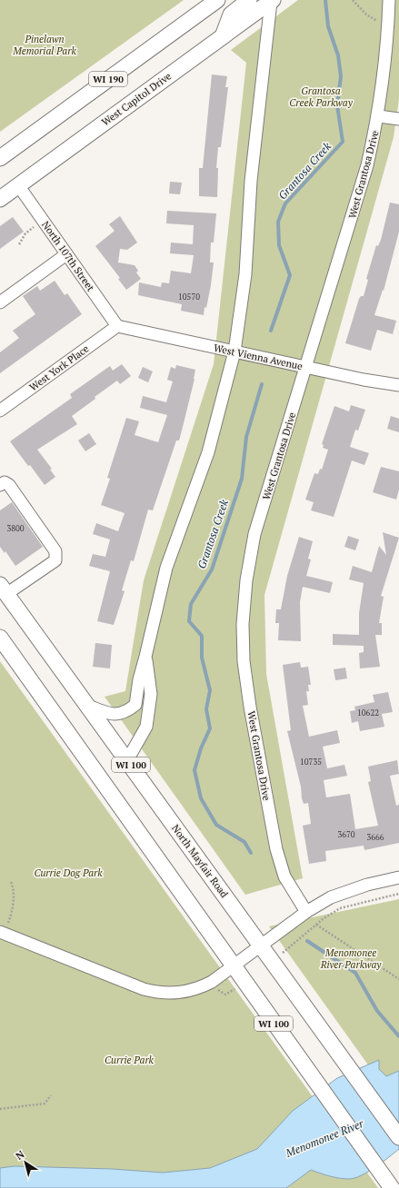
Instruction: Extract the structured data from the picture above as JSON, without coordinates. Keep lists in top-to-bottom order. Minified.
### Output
{"streets":{"main road":["WI 190","West Capitol Drive","WI 100","North Mayfair Road"],"street":["West Grantosa Drive","North 107th Street","West Vienna Avenue","West York Place"]},"crossings":[["West Capitol Drive","North 107th Street"],["West Grantosa Drive","West Vienna Avenue"],["North 107th Street","West Vienna Avenue"],["North 107th Street","West York Place"],["West Vienna Avenue","West York Place"]],"water":["Grantosa Creek","Menomonee River"],"parks":["Pinelawn Memorial Park","Grantosa Creek Parkway","Currie Dog Park","Menomonee River Parkway","Currie Park"],"house_numbers":["10570","3800","10622","10735","3670","3666"],"north":"top left"}
